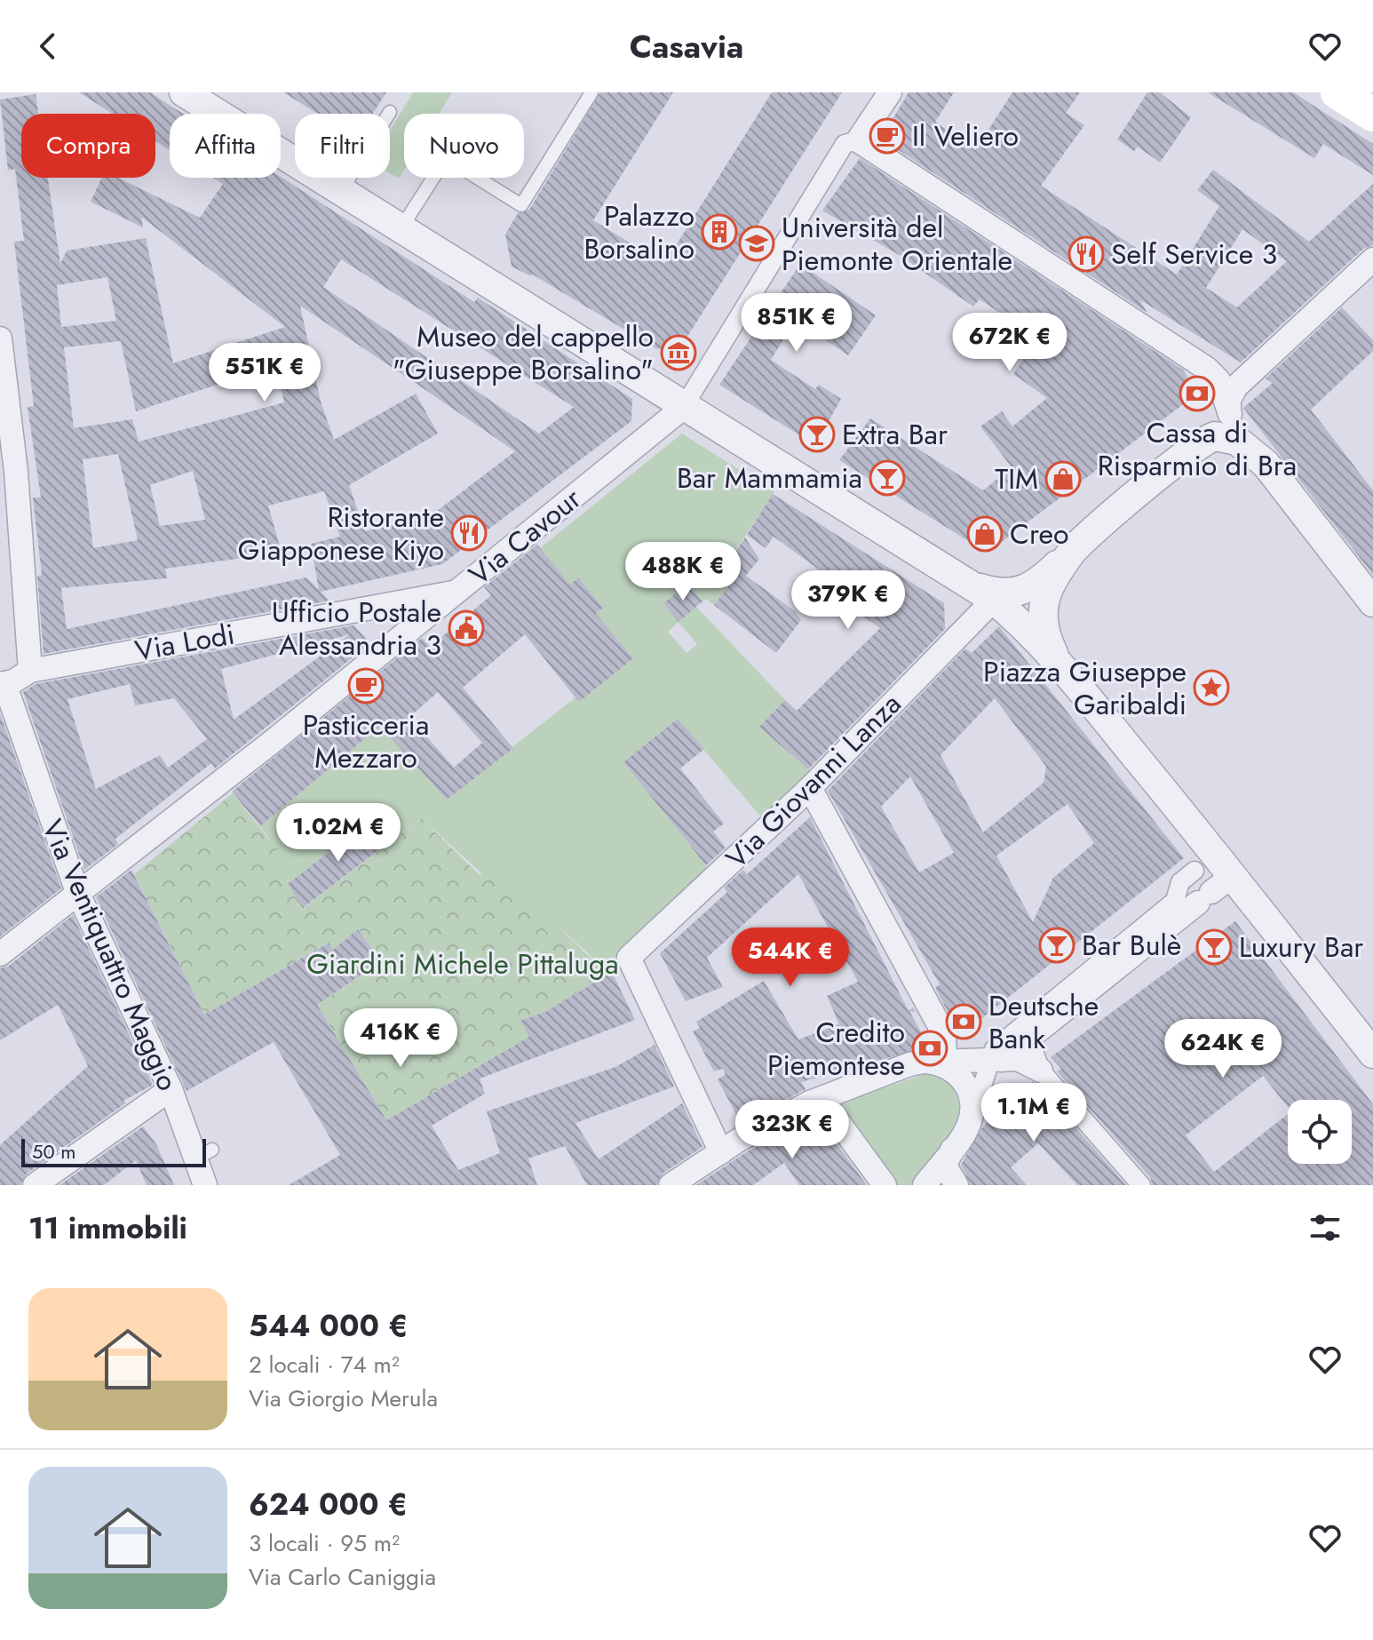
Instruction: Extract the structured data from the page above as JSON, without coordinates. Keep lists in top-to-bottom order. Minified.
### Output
{"streets":{"street":["Via Cavour","Via Lodi","Via Giovanni Lanza","Via Ventiquattro Maggio"]},"crossings":[["Via Cavour","Via Lodi"],["Via Cavour","Via Ventiquattro Maggio"],["Via Lodi","Via Ventiquattro Maggio"]],"parks":["Giardini Michele Pittaluga"],"places":{"cafe":["Il Veliero","Pasticceria Mezzaro"],"building":["Palazzo Borsalino"],"school or university":["Università del Piemonte Orientale"],"restaurant":["Self Service 3","Ristorante Giapponese Kiyo"],"museum":["Museo del cappello \"Giuseppe Borsalino\""],"bank":["Cassa di Risparmio di Bra","Deutsche Bank","Credito Piemontese"],"bar":["Extra Bar","Bar Mammamia","Bar Bulè","Luxury Bar"],"shop":["TIM","Creo"],"public building":["Ufficio Postale Alessandria 3"],"place":["Piazza Giuseppe Garibaldi"]},"scale_bar":"50 m","page":{"header":"Casavia","chip":["Compra","Affitta","Filtri","Nuovo"],"price":["851K €","672K €","551K €","488K €","379K €","1.02M €","544K €","416K €","624K €","1.1M €","323K €"],"scale":"50 m","heading":"11 immobili","list":[{"name":"544 000 €","note":"2 locali · 74 m² · Via Giorgio Merula"},{"name":"624 000 €","note":"3 locali · 95 m² · Via Carlo Caniggia"}]}}
